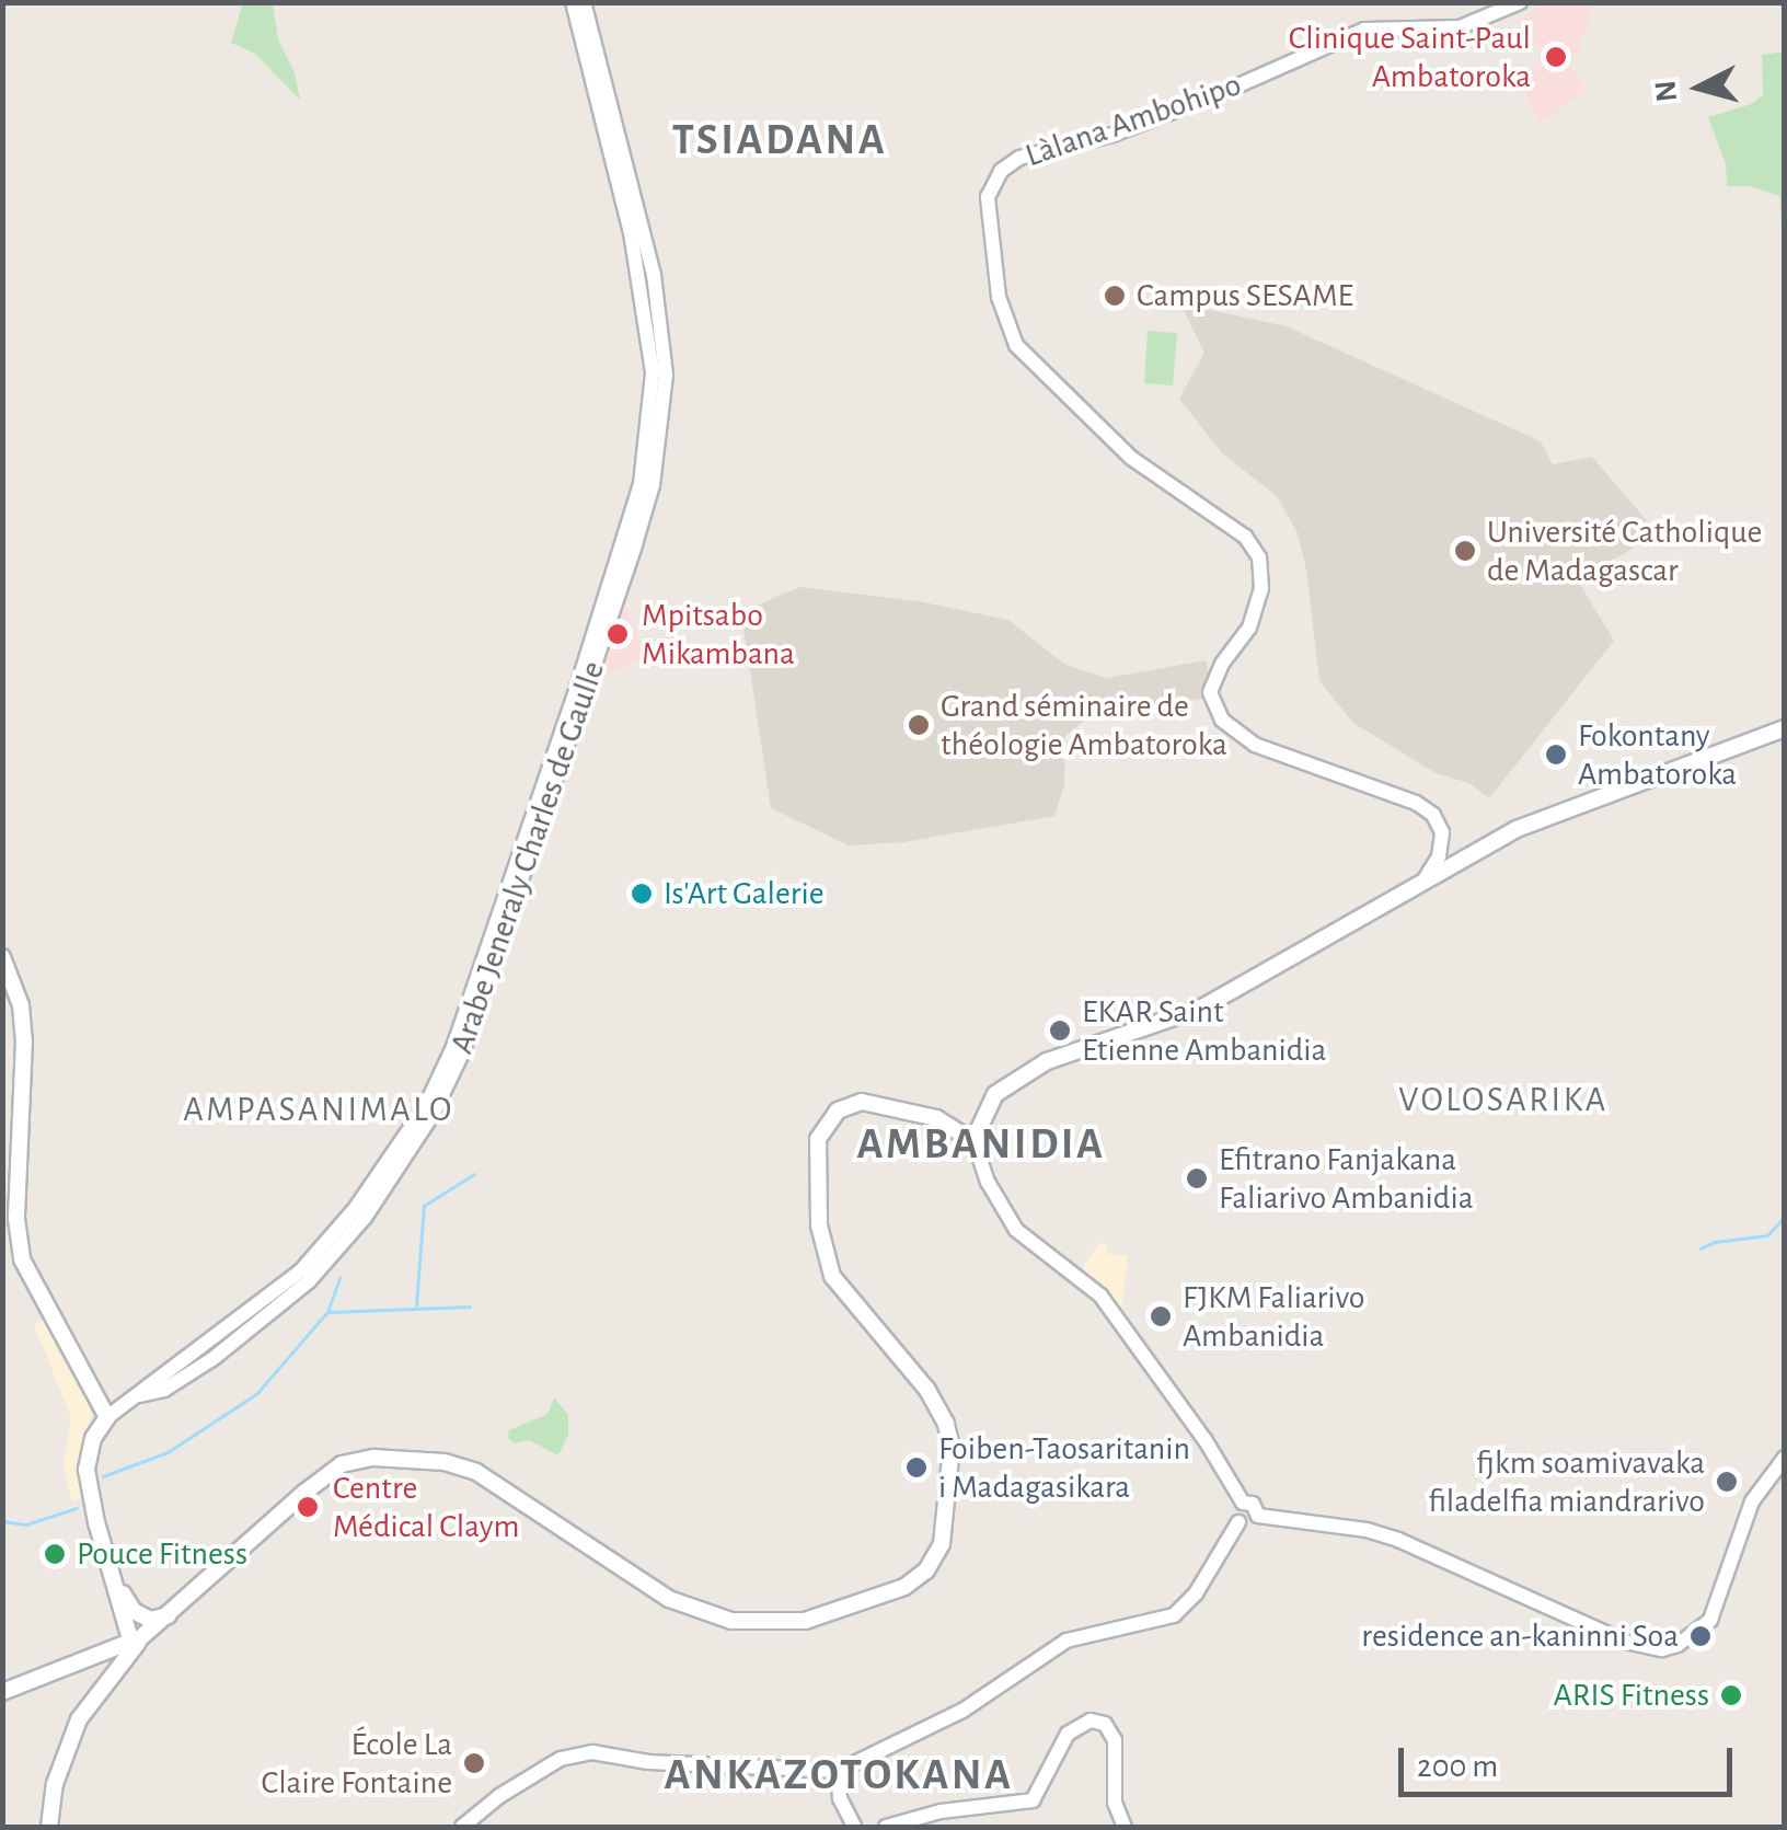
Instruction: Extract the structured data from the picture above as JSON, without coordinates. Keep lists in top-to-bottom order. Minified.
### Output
{"streets":{"street":["Làlana Ambohipo","Arabe Jeneraly Charles de Gaulle"]},"districts":["TSIADANA","VOLOSARIKA","AMPASANIMALO","AMBANIDIA","ANKAZOTOKANA"],"places":["Clinique Saint-Paul Ambatoroka","Campus SESAME","Université Catholique de Madagascar","Mpitsabo Mikambana","Grand séminaire de théologie Ambatoroka","Fokontany Ambatoroka","Is'Art Galerie","EKAR Saint Etienne Ambanidia","Efitrano Fanjakana Faliarivo Ambanidia","FJKM Faliarivo Ambanidia","Foiben-Taosaritanin i Madagasikara","fjkm soamivavaka filadelfia miandrarivo","Centre Médical Claym","Pouce Fitness","residence an-kaninni Soa","ARIS Fitness","École La Claire Fontaine"],"scale_bar":"200 m","north":"left"}
